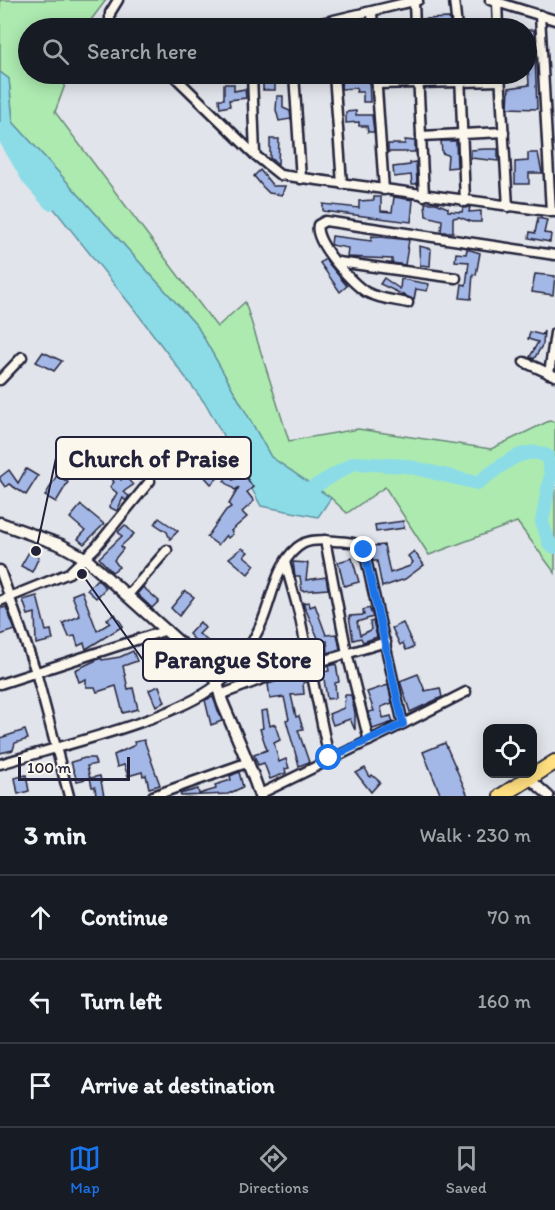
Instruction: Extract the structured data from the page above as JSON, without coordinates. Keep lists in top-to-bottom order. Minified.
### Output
{"places":["Church of Praise","Parangue Store"],"scale_bar":"100 m","page":{"search":"Search here","scale":"100 m","heading":["3 min","Walk · 230 m"],"list":[["Continue","70 m"],["Turn left","160 m"],"Arrive at destination"],"nav":["Map","Directions","Saved"]}}
